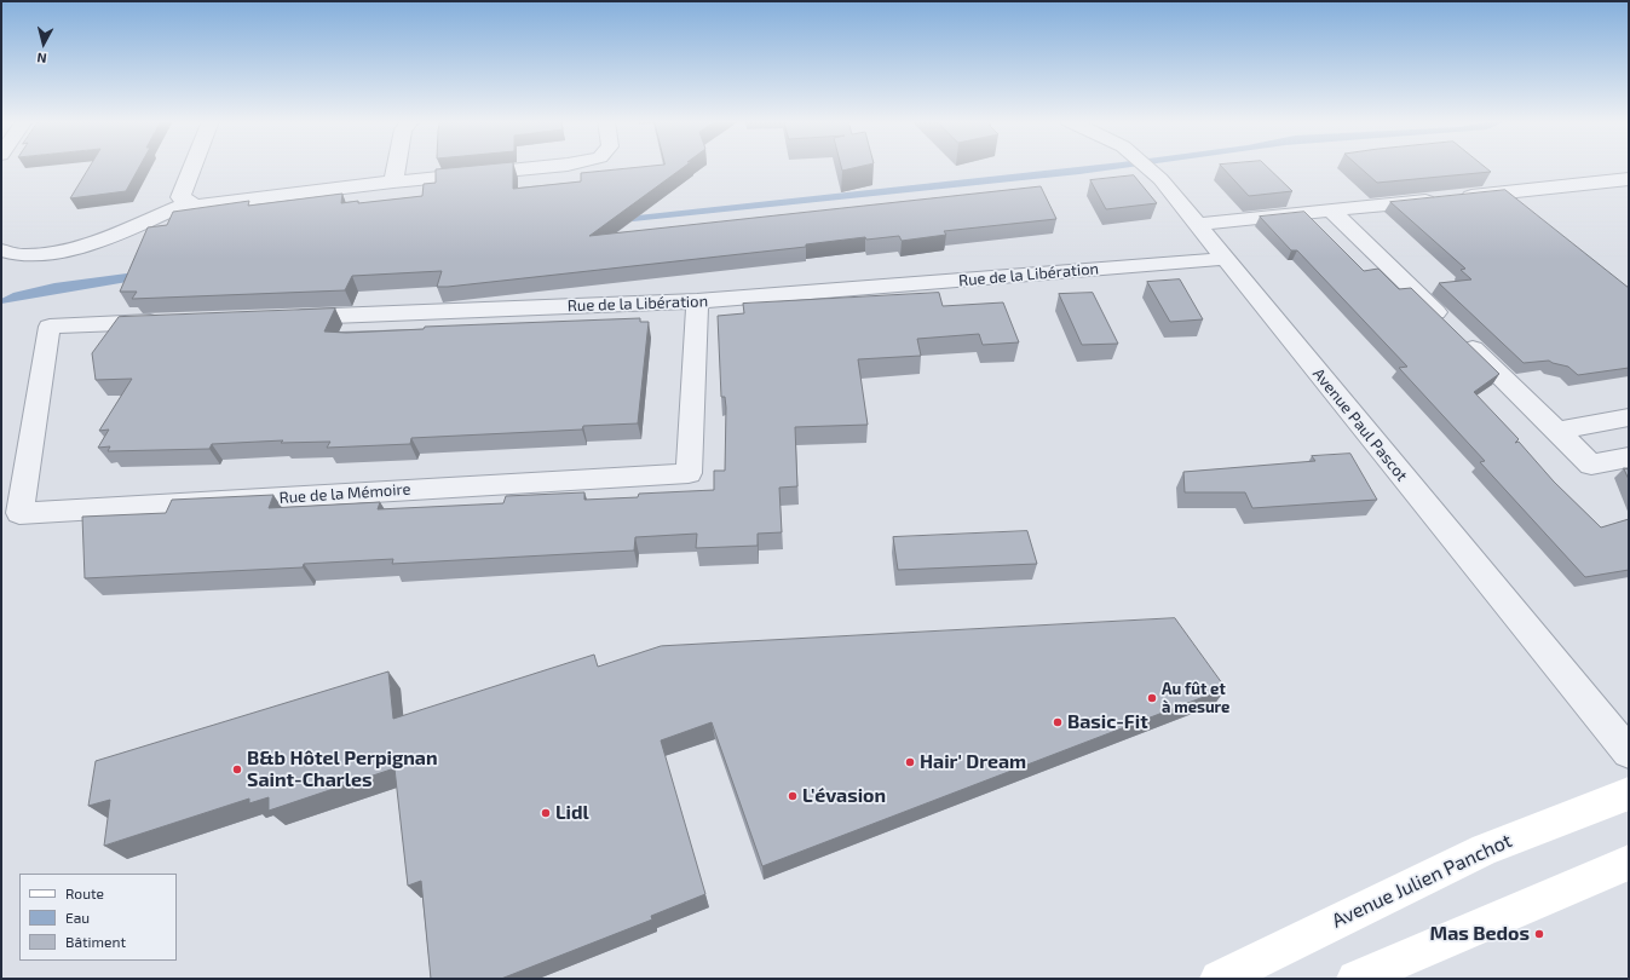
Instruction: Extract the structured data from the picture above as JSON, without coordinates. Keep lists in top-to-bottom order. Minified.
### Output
{"streets":{"main road":["Avenue Julien Panchot"],"street":["Rue de la Libération","Avenue Paul Pascot","Rue de la Mémoire"]},"crossings":[["Rue de la Libération","Avenue Paul Pascot"],["Rue de la Libération","Rue de la Mémoire"]],"places":["Au fût et à mesure","Basic-Fit","Hair' Dream","B&b Hôtel Perpignan Saint-Charles","L'évasion","Lidl","Mas Bedos"],"legend":["Route","Eau","Bâtiment"],"north":"bottom"}
